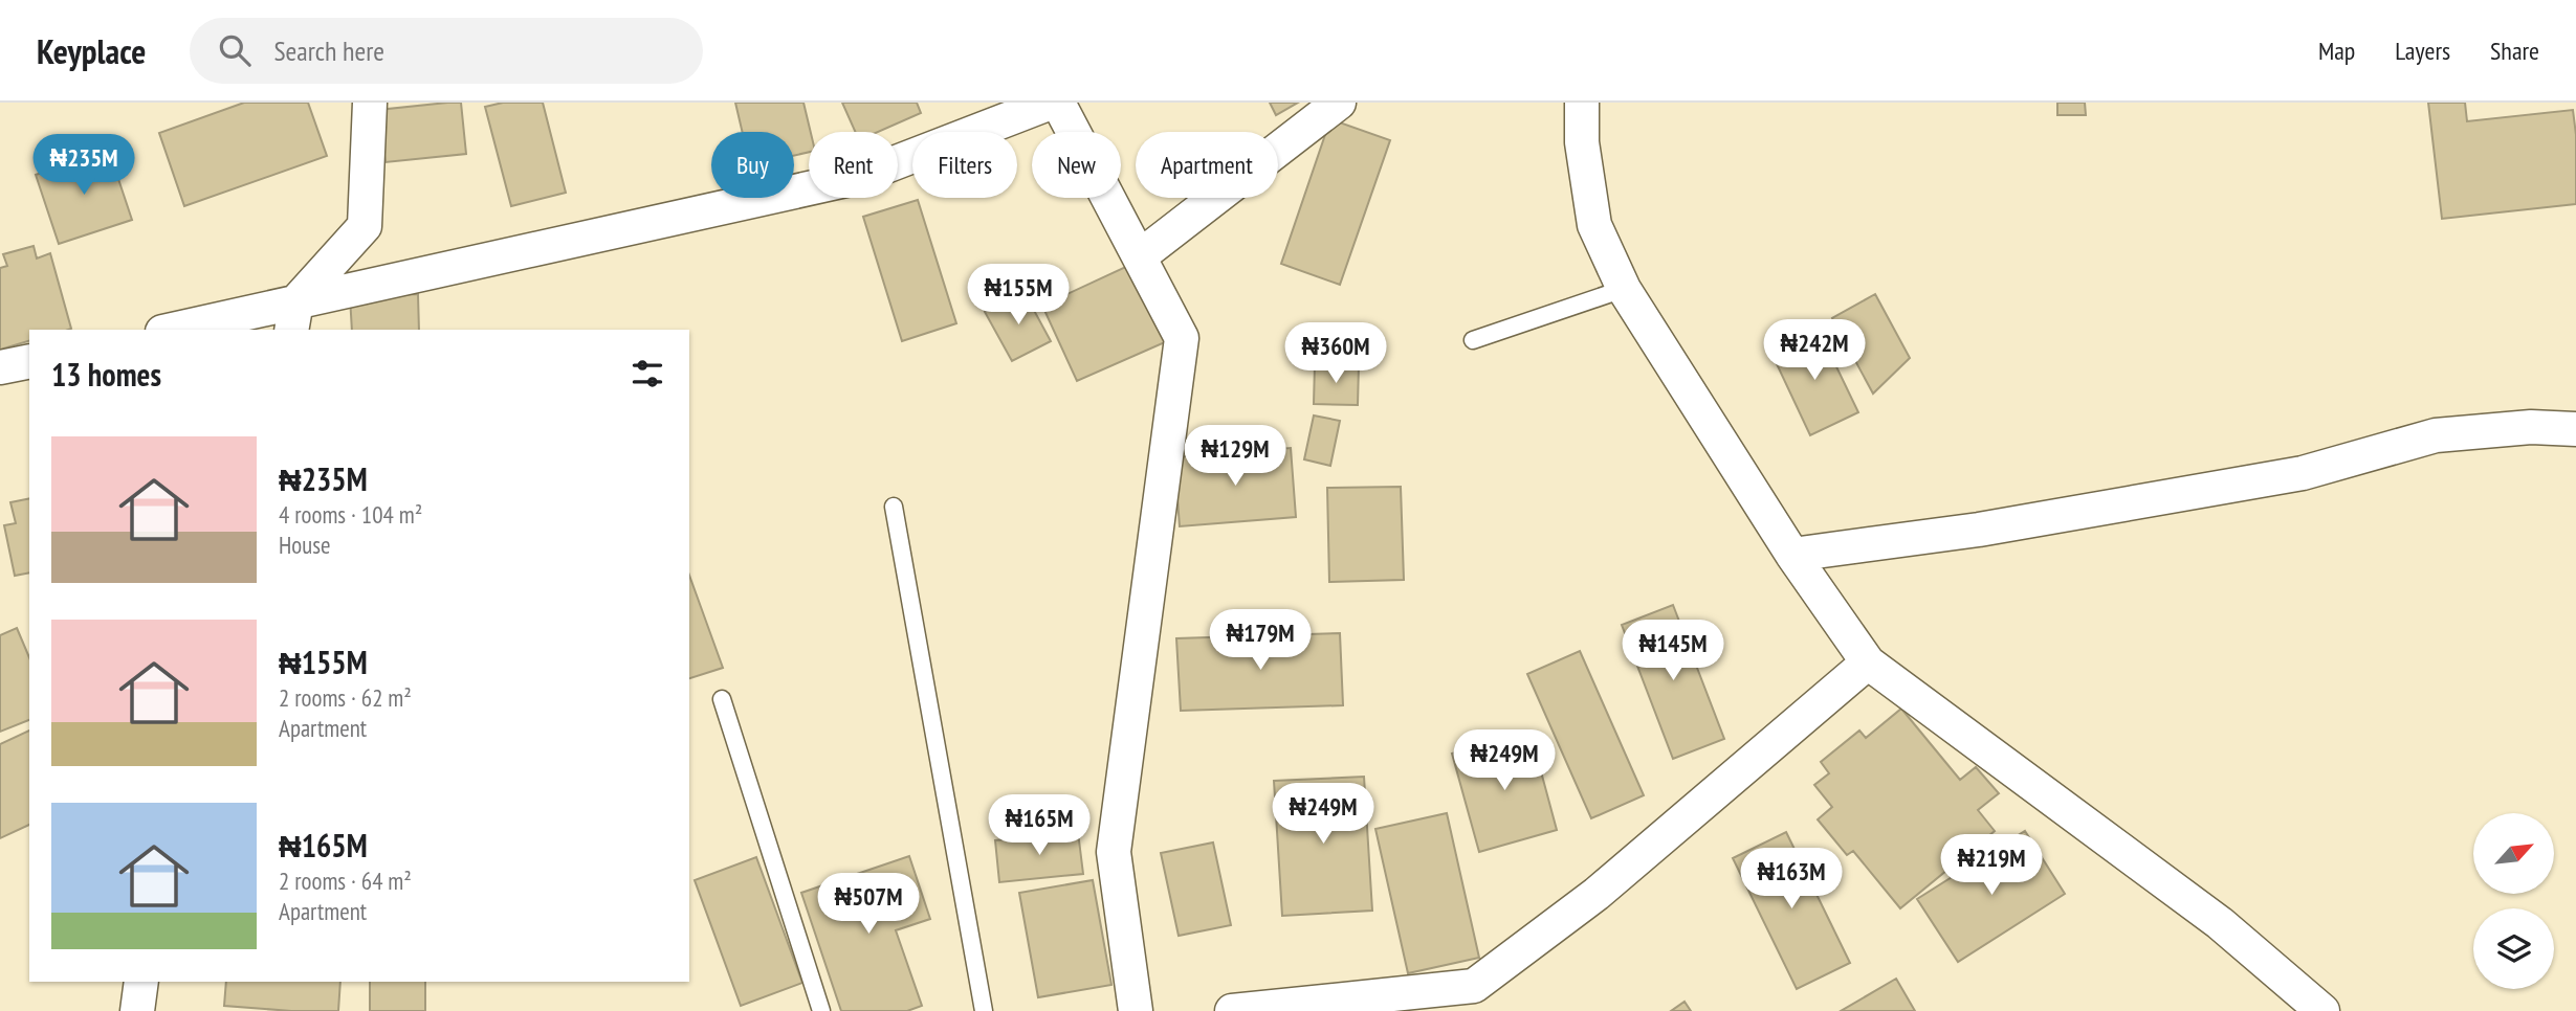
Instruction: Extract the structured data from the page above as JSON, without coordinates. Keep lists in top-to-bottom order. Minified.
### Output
{"north":"top right","page":{"header":"Keyplace","search":"Search here","nav":["Map","Layers","Share"],"chip":["Buy","Rent","Filters","New","Apartment"],"price":["₦235M","₦155M","₦242M","₦360M","₦129M","₦179M","₦145M","₦249M","₦249M","₦165M","₦219M","₦163M","₦507M"],"heading":"13 homes","list":[{"name":"₦235M","note":"4 rooms · 104 m² · House"},{"name":"₦155M","note":"2 rooms · 62 m² · Apartment"},{"name":"₦165M","note":"2 rooms · 64 m² · Apartment"}]}}
